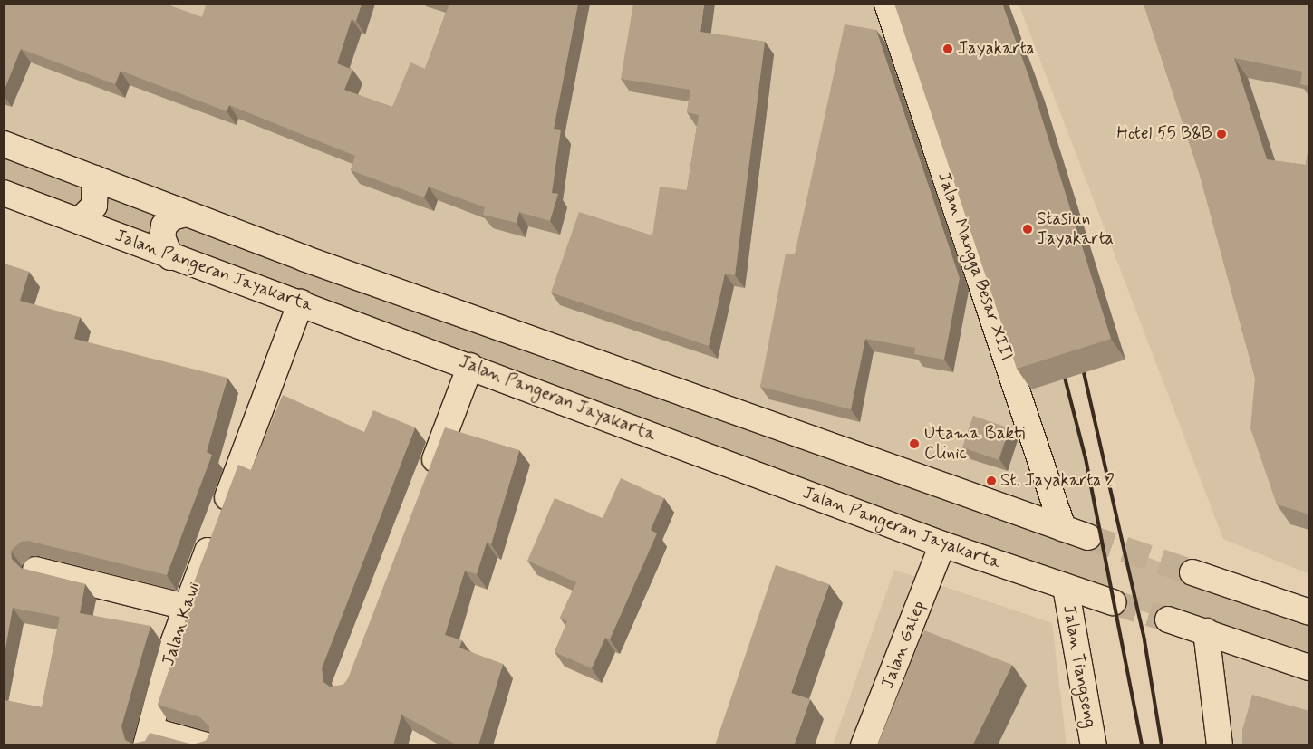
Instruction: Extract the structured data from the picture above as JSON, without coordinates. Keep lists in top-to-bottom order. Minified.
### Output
{"streets":{"main road":["Jalan Mangga Besar XIII","Jalan Pangeran Jayakarta","Jalan Kawi","Jalan Gatep","Jalan Tiangseng"]},"crossings":[["Jalan Pangeran Jayakarta","Jalan Kawi"],["Jalan Pangeran Jayakarta","Jalan Gatep"],["Jalan Pangeran Jayakarta","Jalan Tiangseng"]],"places":["Jayakarta","Hotel 55 B&B","Stasiun Jayakarta","Utama Bakti Clinic","St. Jayakarta 2"]}
